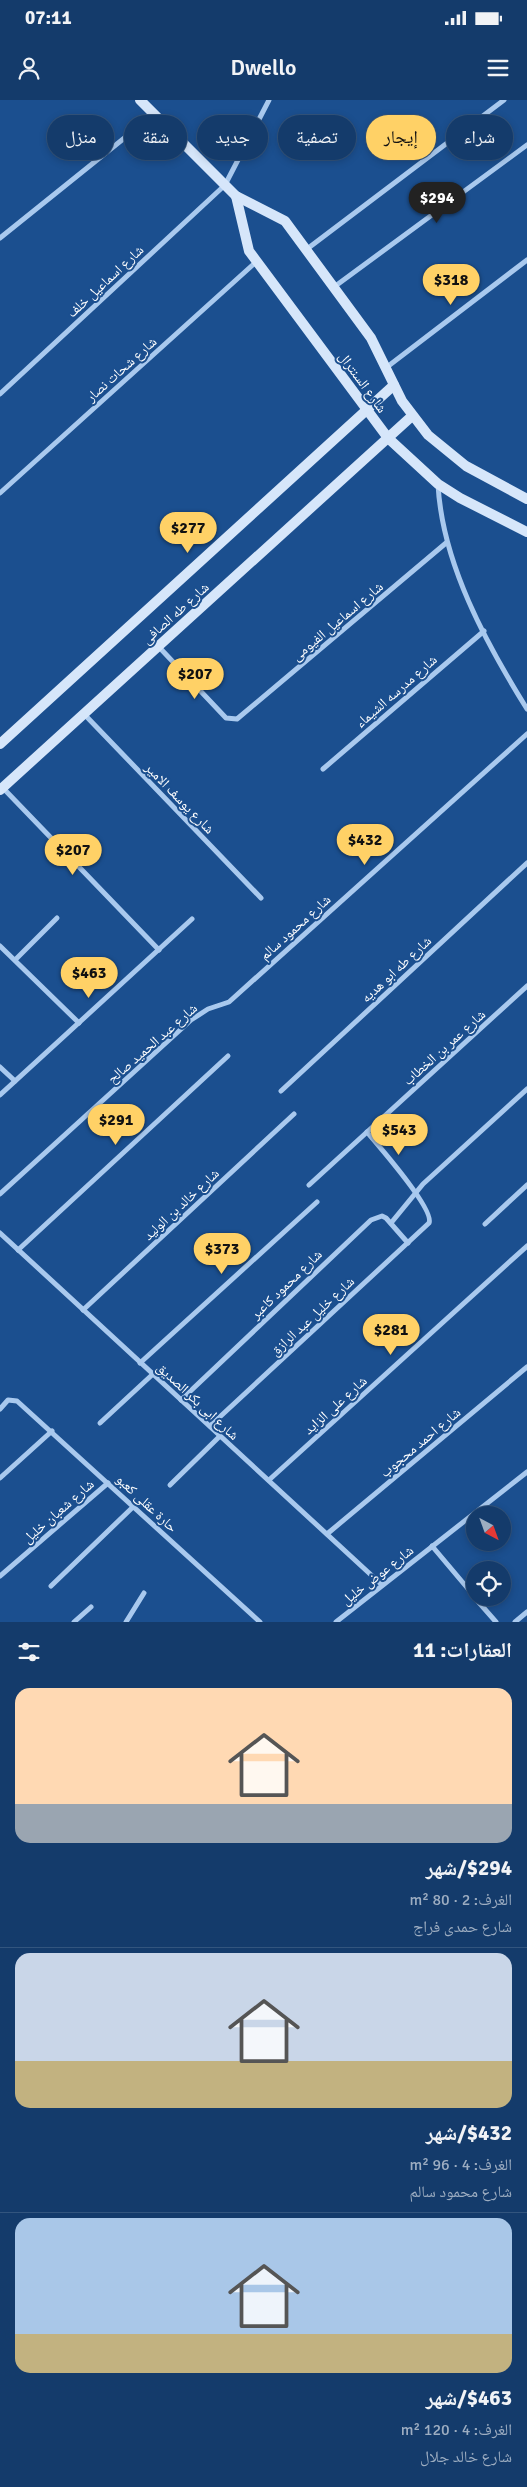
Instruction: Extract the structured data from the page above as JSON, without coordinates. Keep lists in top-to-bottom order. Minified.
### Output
{"streets":{"street":["شارع اسماعيل خلف","شارع شحات نصار","شارع السنترال","شارع طه الصافى","شارع اسماعيل الفيومى","شارع مدرسه الشيماء","شارع يوسف الامير","شارع محمود سالم","شارع طه ابو هديه","شارع عبد الحميد صالح","شارع عمر بن الخطاب","شارع خالد بن الوليد","شارع محمود كاعبر","شارع خليل عبد الرازق","شارع ابى بكر الصديق","شارع على الزايد","شارع احمد محجوب","حارة عقلى كعبو","شارع شعبان خليل","شارع عوض خليل"]},"crossings":[["شارع اسماعيل خلف","شارع السنترال"],["شارع شحات نصار","شارع السنترال"],["شارع السنترال","شارع طه الصافى"],["شارع طه الصافى","شارع اسماعيل الفيومى"],["شارع طه الصافى","شارع يوسف الامير"],["شارع محمود سالم","شارع عبد الحميد صالح"],["شارع خالد بن الوليد","شارع ابى بكر الصديق"],["شارع محمود كاعبر","شارع ابى بكر الصديق"],["شارع خليل عبد الرازق","شارع ابى بكر الصديق"],["شارع ابى بكر الصديق","شارع على الزايد"],["شارع ابى بكر الصديق","شارع احمد محجوب"],["شارع ابى بكر الصديق","شارع عوض خليل"],["حارة عقلى كعبو","شارع شعبان خليل"]],"north":"bottom right","page":{"status":"07:11","header":"Dwello","chip":["شراء","إيجار","تصفية","جديد","شقة","منزل"],"price":["$294","$318","$277","$207","$432","$207","$463","$291","$543","$373","$281"],"heading":"العقارات: 11","list":[{"name":"$294/شهر","note":"الغرف: 2 · 80 m² · شارع حمدى فراج"},{"name":"$432/شهر","note":"الغرف: 4 · 96 m² · شارع محمود سالم"},{"name":"$463/شهر","note":"الغرف: 4 · 120 m² · شارع خالد جلال"}]}}
